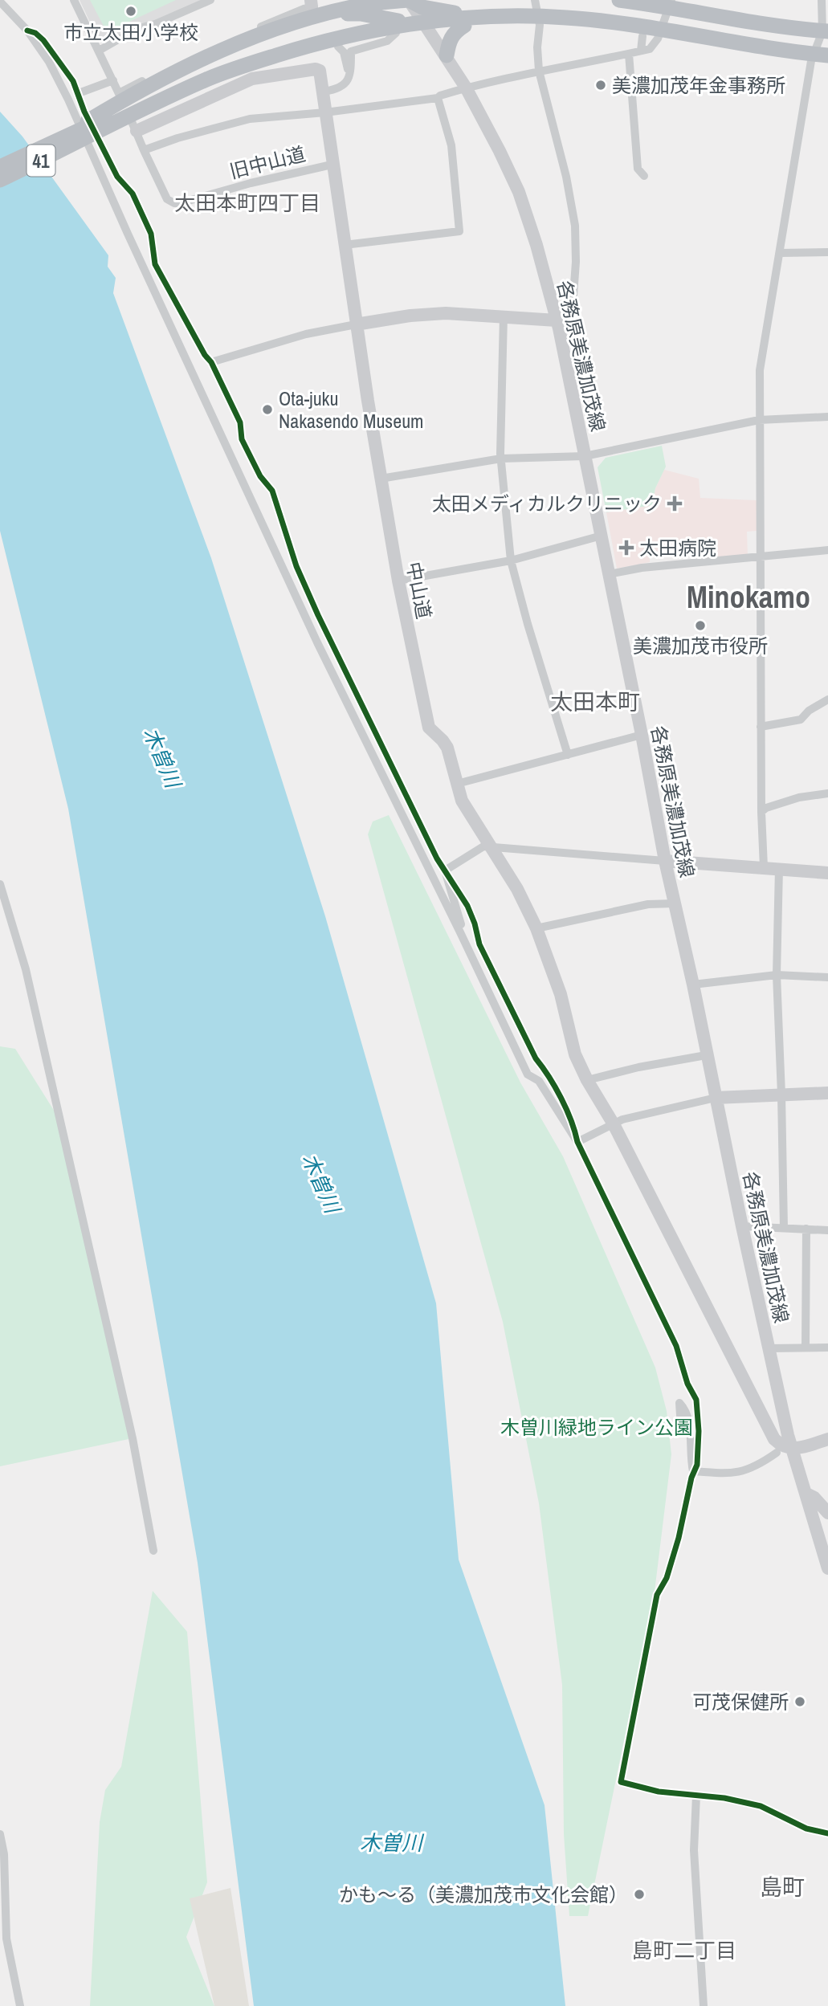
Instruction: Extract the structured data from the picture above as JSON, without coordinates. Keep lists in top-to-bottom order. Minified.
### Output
{"streets":{"highway":["41"],"street":["旧中山道","各務原美濃加茂線","中山道"]},"crossings":[["旧中山道","中山道"],["各務原美濃加茂線","中山道"]],"districts":["太田本町四丁目","Minokamo","太田本町","島町","島町二丁目"],"water":["木曽川"],"parks":["木曽川緑地ライン公園"],"places":{"other":["市立太田小学校","美濃加茂年金事務所","Ota-juku Nakasendo Museum","美濃加茂市役所","可茂保健所","かも～る（美濃加茂市文化会館）"],"health":["太田メディカルクリニック","太田病院"]}}
